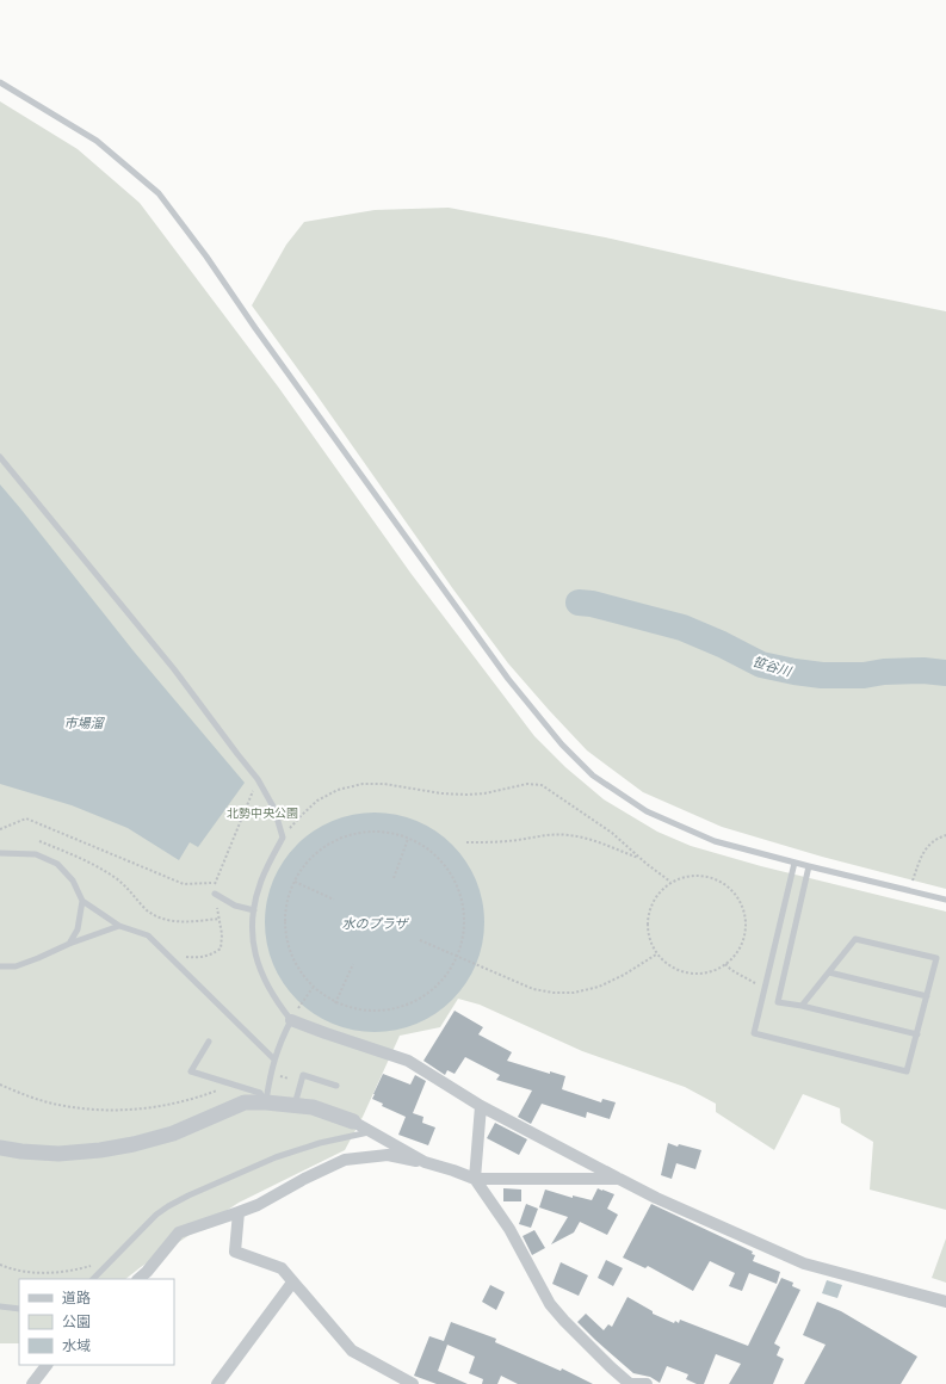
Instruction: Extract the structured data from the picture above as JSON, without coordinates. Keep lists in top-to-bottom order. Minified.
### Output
{"water":["笹谷川","市場溜","水のプラザ"],"parks":["北勢中央公園"],"legend":["道路","公園","水域"]}
